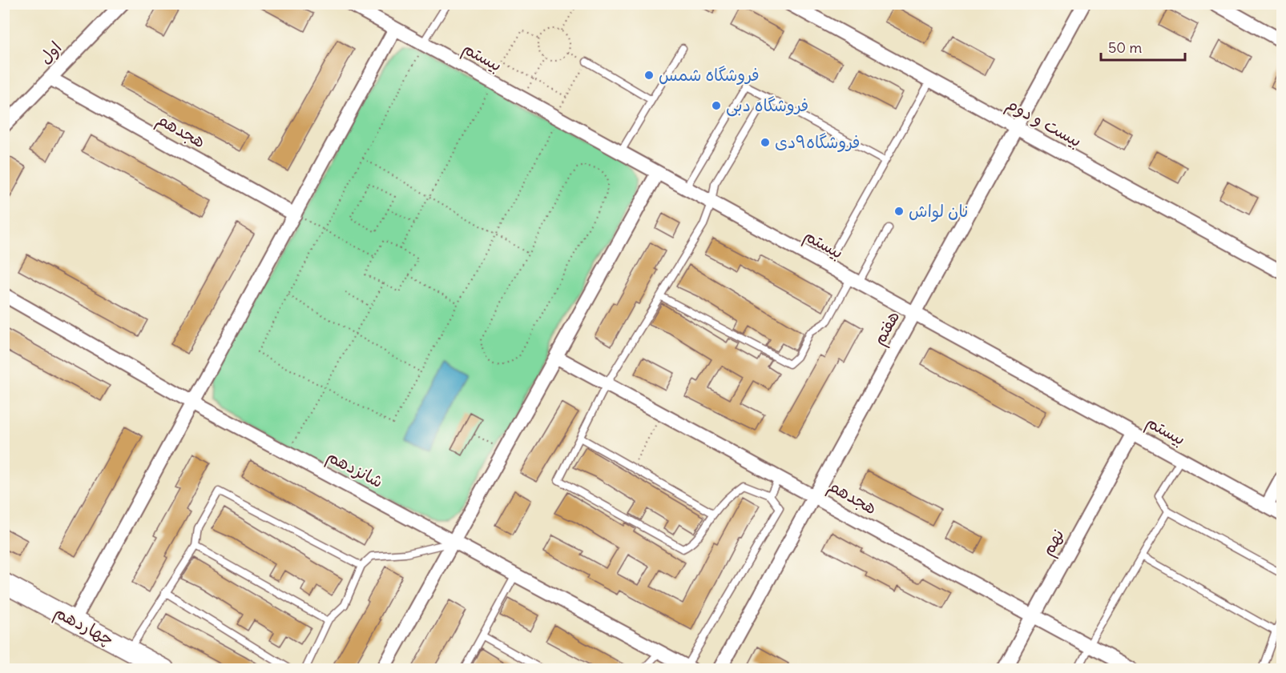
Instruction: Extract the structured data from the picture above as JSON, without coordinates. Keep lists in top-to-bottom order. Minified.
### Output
{"streets":{"main road":["چهاردهم"],"street":["اول","بیستم","بیست و دوم","هجدهم","هفتم","شانزدهم","نهم"]},"crossings":[["اول","هجدهم"],["بیستم","هفتم"],["بیستم","نهم"],["بیست و دوم","هفتم"],["هجدهم","هفتم"],["هجدهم","نهم"]],"places":["فروشگاه شمس","فروشگاه دبی","فروشگاه۹دی","نان لواش"],"scale_bar":"50 m"}
